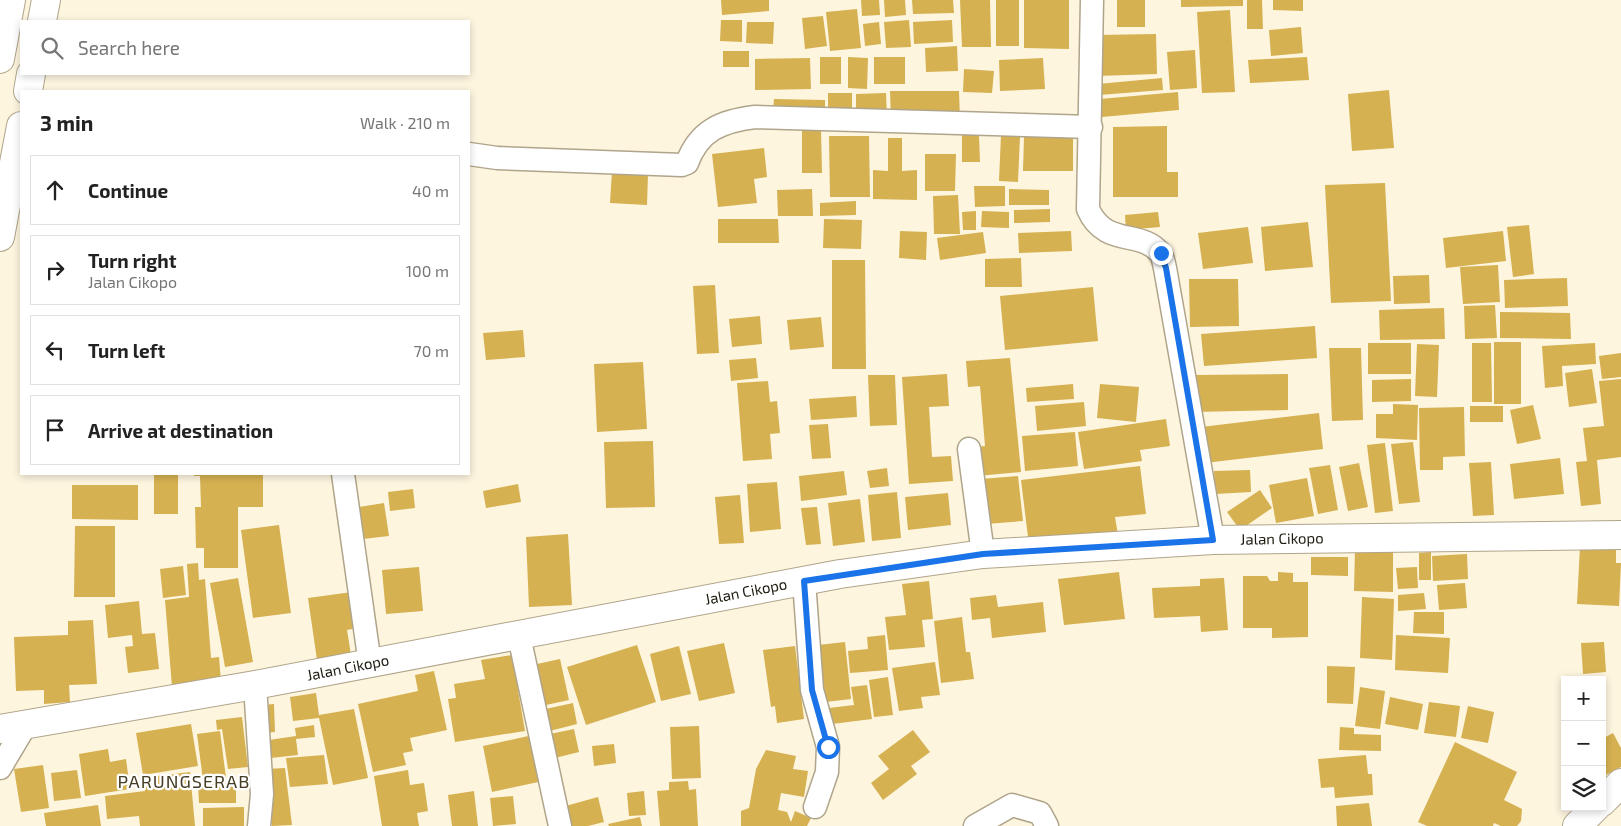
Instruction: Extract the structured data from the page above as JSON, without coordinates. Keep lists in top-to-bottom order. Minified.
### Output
{"streets":{"main road":["Jalan Cikopo"]},"districts":["PARUNGSERAB"],"page":{"search":"Search here","heading":["3 min","Walk · 210 m"],"list":[["Continue","40 m"],["Turn right","Jalan Cikopo","100 m"],["Turn left","70 m"],"Arrive at destination"],"map_buttons":["+","−"]}}
